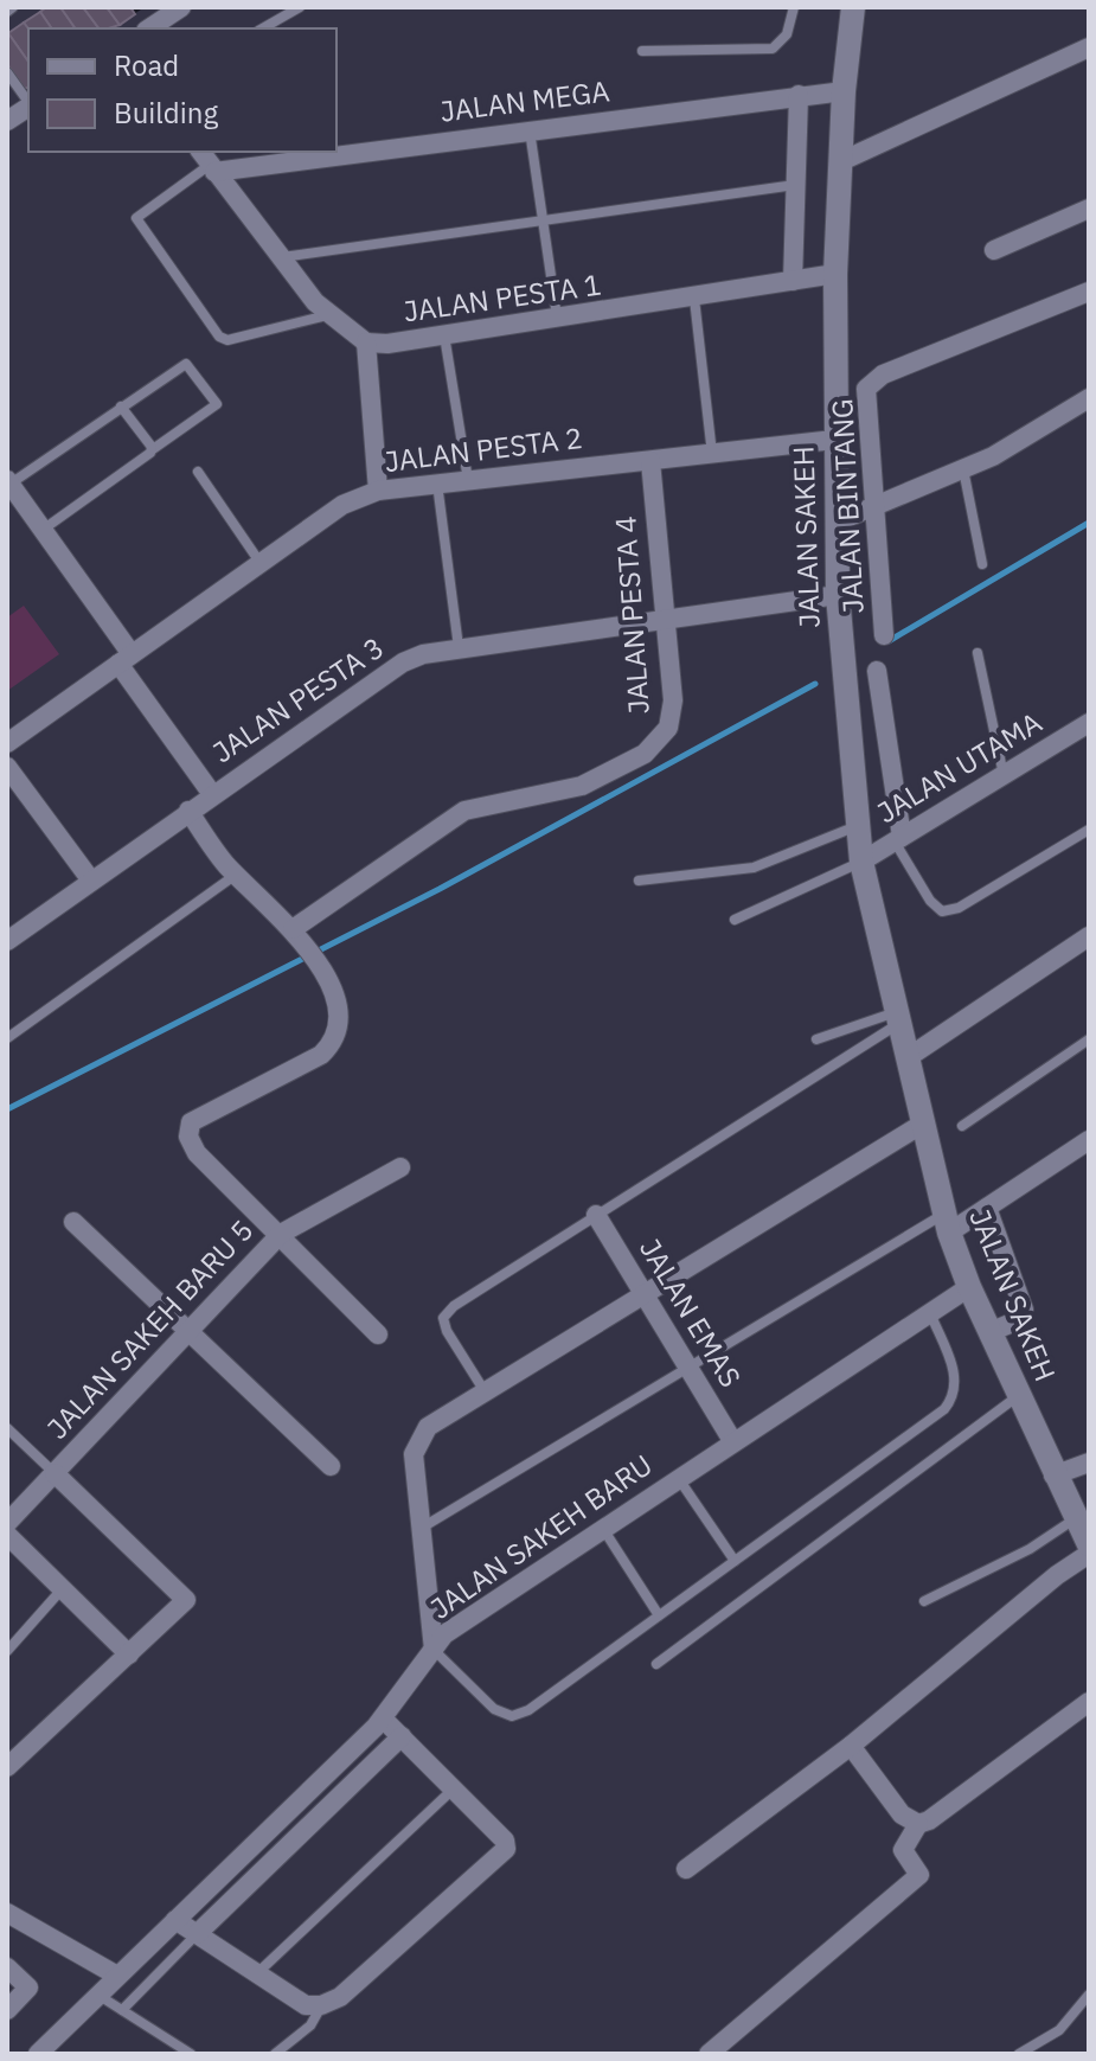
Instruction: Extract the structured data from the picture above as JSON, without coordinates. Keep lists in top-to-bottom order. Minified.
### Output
{"streets":{"street":["JALAN MEGA","JALAN PESTA 1","JALAN PESTA 2","JALAN BINTANG","JALAN SAKEH","JALAN PESTA 4","JALAN PESTA 3","JALAN UTAMA","JALAN EMAS","JALAN SAKEH BARU 5","JALAN SAKEH BARU"]},"crossings":[["JALAN MEGA","JALAN SAKEH"],["JALAN PESTA 1","JALAN PESTA 2"],["JALAN PESTA 1","JALAN SAKEH"],["JALAN PESTA 2","JALAN SAKEH"],["JALAN PESTA 2","JALAN PESTA 4"],["JALAN SAKEH","JALAN PESTA 3"],["JALAN SAKEH","JALAN UTAMA"],["JALAN SAKEH","JALAN SAKEH BARU"],["JALAN PESTA 4","JALAN PESTA 3"],["JALAN EMAS","JALAN SAKEH BARU"]],"legend":["Road","Building"]}
